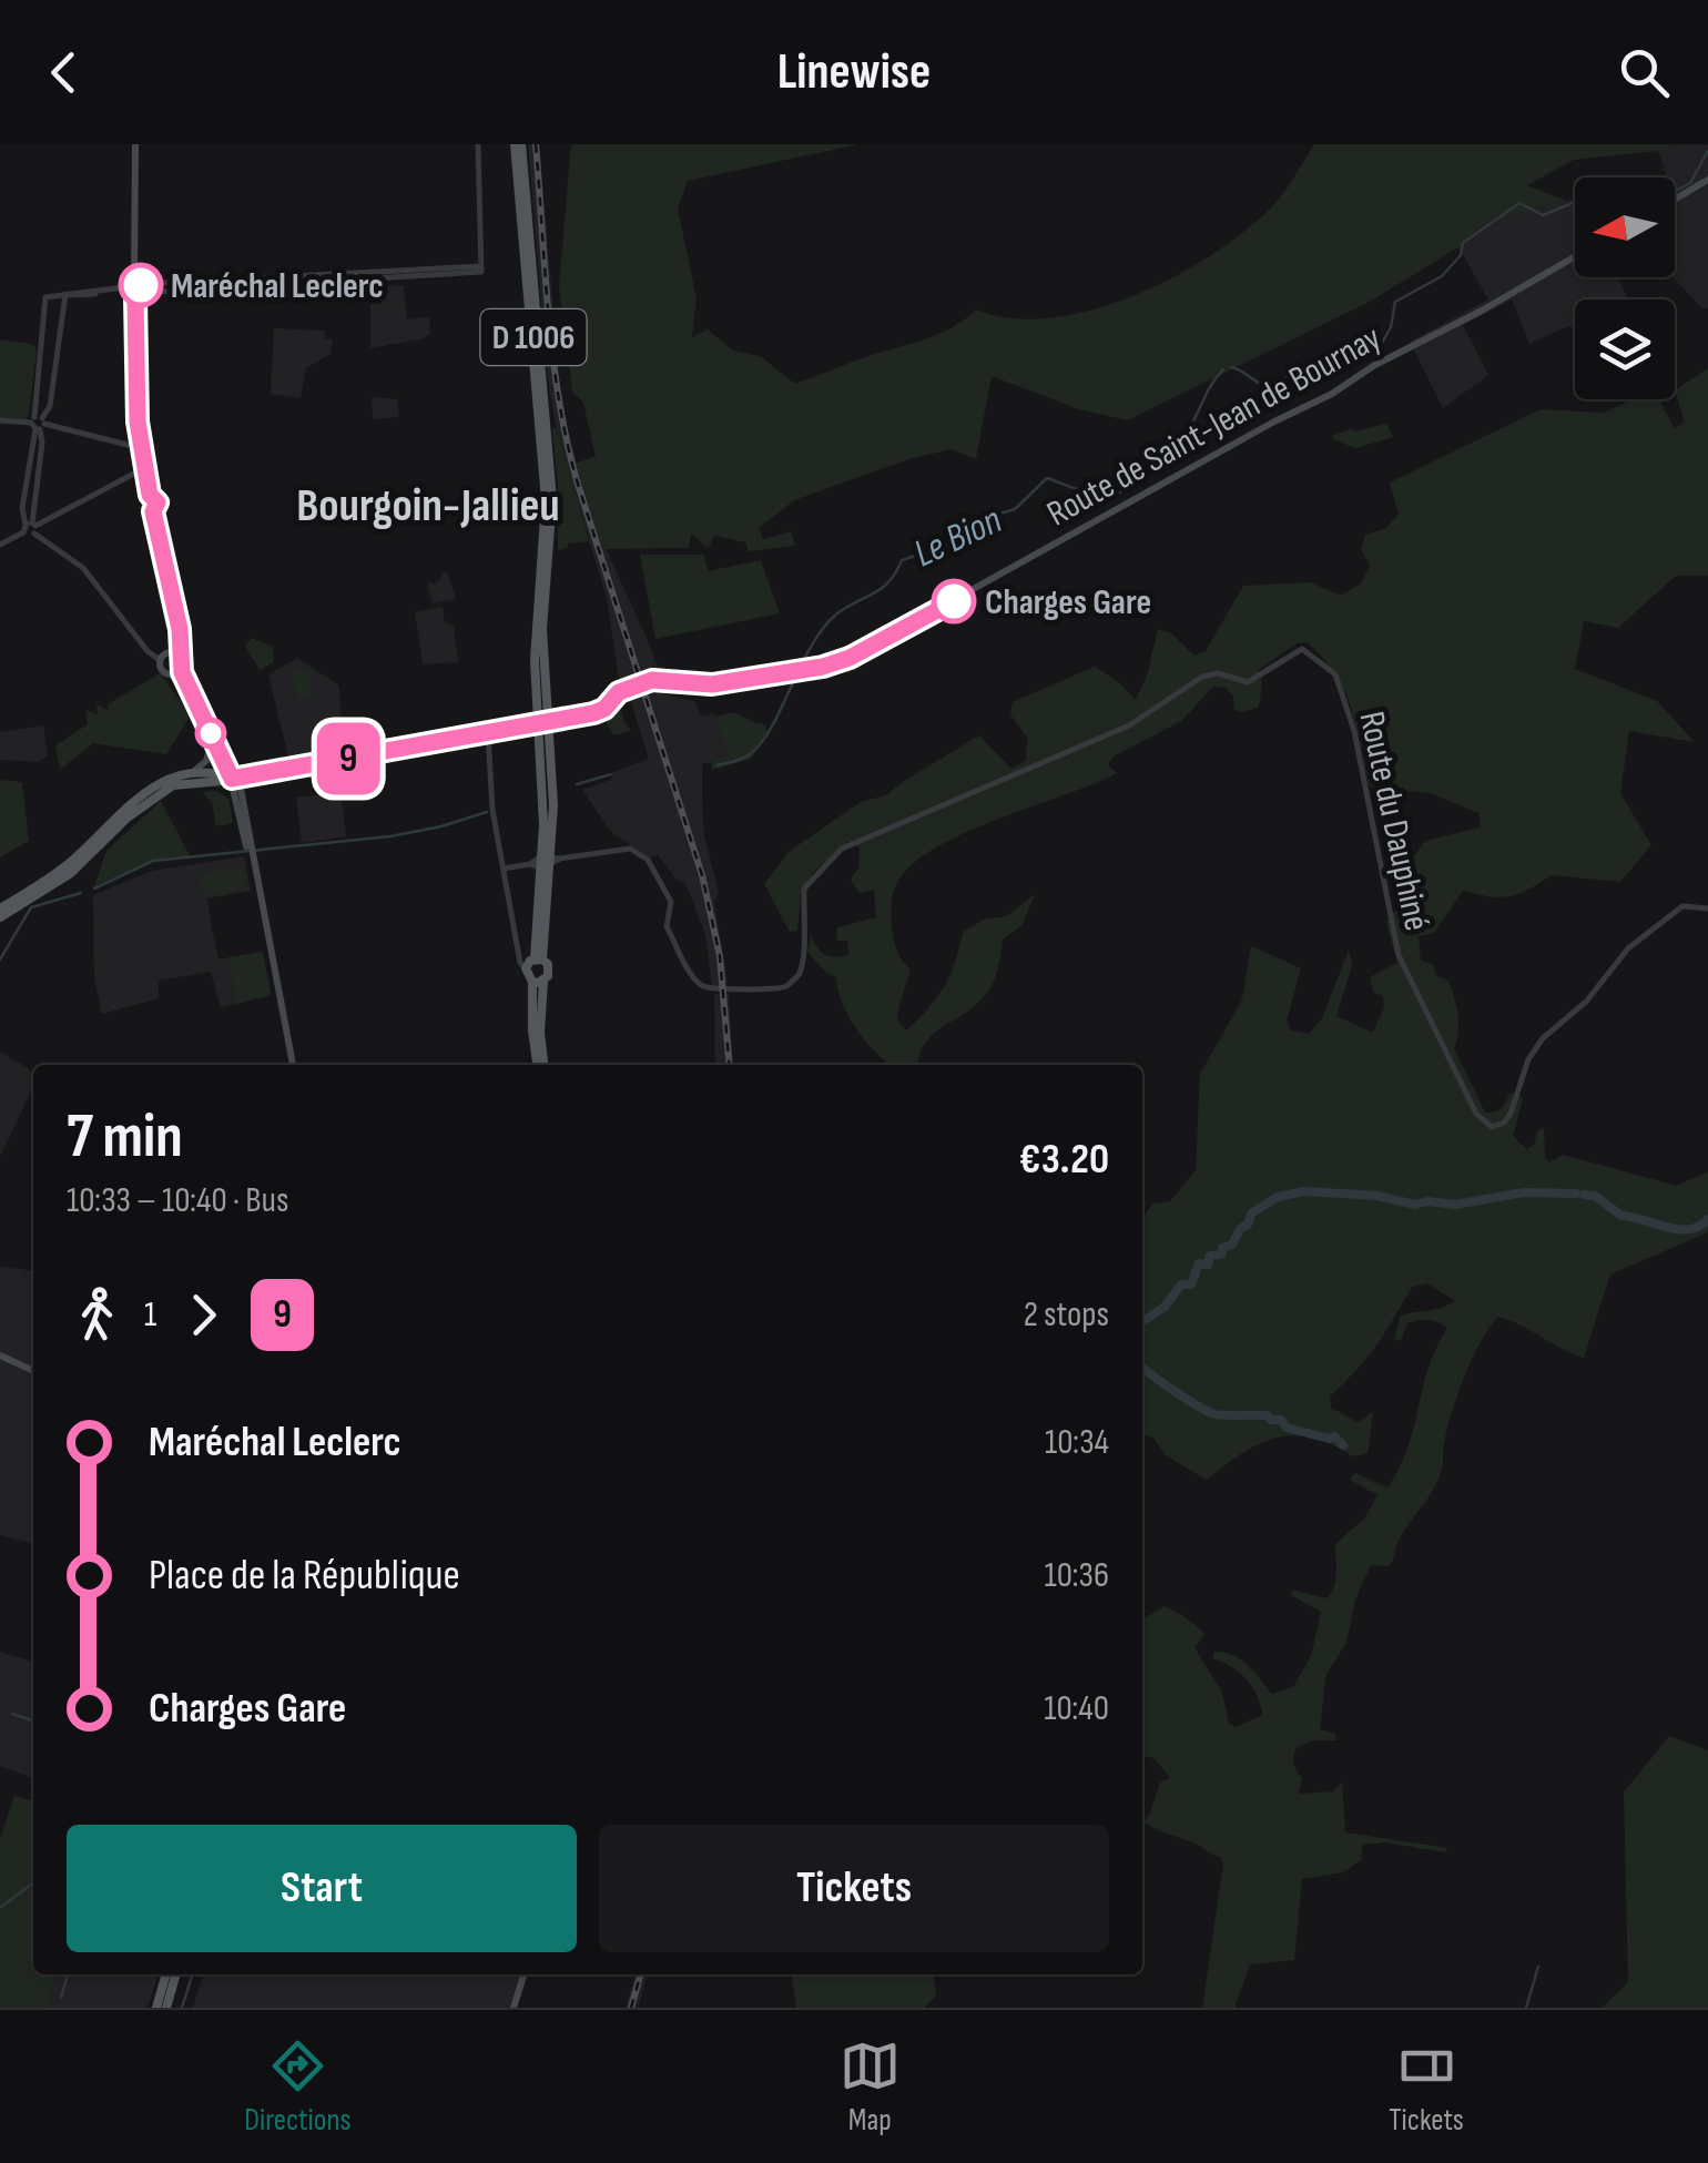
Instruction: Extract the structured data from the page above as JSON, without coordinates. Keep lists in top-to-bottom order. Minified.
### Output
{"streets":{"main road":["D 1006","Route de Saint-Jean de Bournay"],"street":["Route du Dauphiné"]},"crossings":[["D 1006","Route du Dauphiné"]],"districts":["Bourgoin-Jallieu"],"water":["Le Bion"],"places":["Maréchal Leclerc","Charges Gare"],"lines":["bus line 9"],"north":"left","page":{"header":"Linewise","on_map":"9","heading":["7 min","10:33 – 10:40 · Bus","€3.20"],"legs":["1","9","2 stops"],"list":[{"name":"Maréchal Leclerc","value":"10:34"},{"name":"Place de la République","value":"10:36"},{"name":"Charges Gare","value":"10:40"}],"buttons":["Start","Tickets"],"tabs":["Directions","Map","Tickets"]}}
